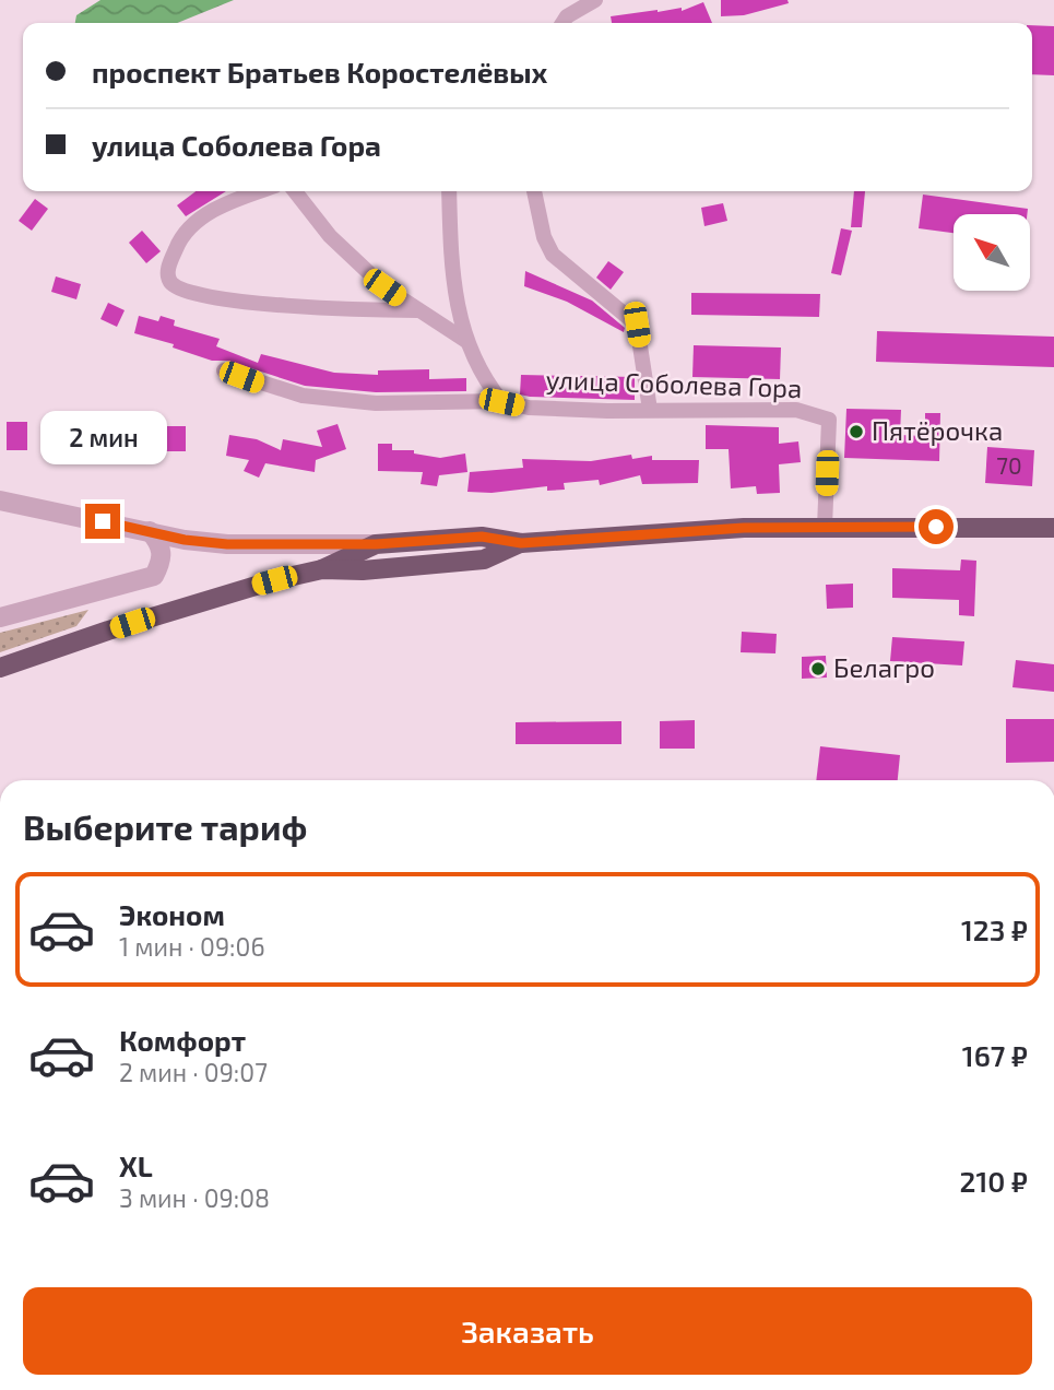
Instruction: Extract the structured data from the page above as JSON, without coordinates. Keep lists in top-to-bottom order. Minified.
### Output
{"streets":{"street":["улица Соболева Гора"]},"places":["Пятёрочка","Белагро"],"house_numbers":["70"],"north":"top left","page":{"banner":["проспект Братьев Коростелёвых","улица Соболева Гора"],"bubble":"2 мин","heading":"Выберите тариф","list":[{"name":"Эконом","note":"1 мин · 09:06","value":"123 ₽"},{"name":"Комфорт","note":"2 мин · 09:07","value":"167 ₽"},{"name":"XL","note":"3 мин · 09:08","value":"210 ₽"}],"buttons":"Заказать"}}
